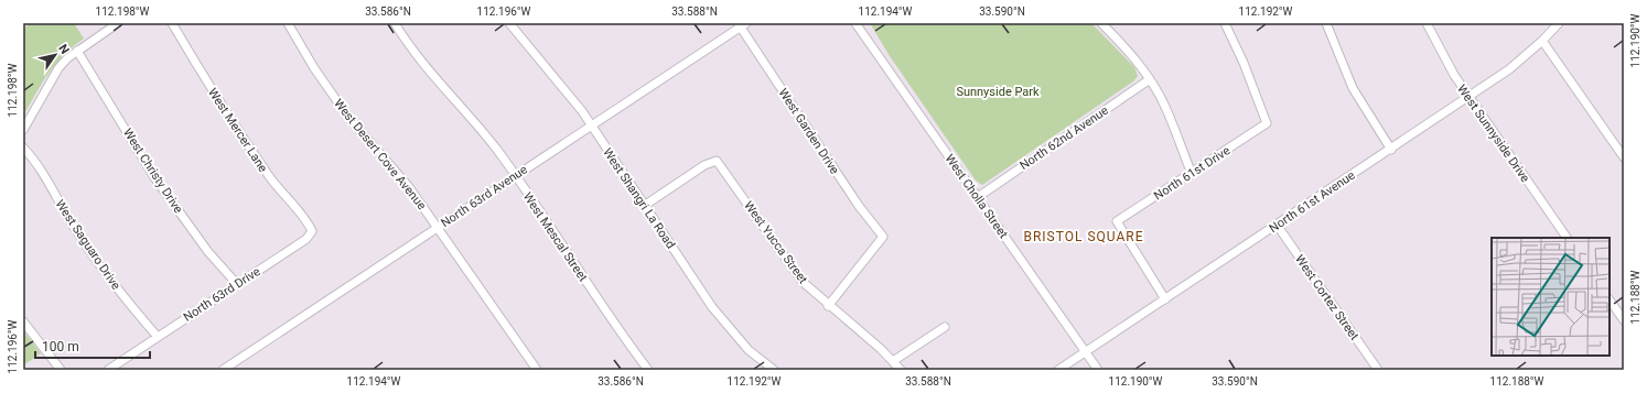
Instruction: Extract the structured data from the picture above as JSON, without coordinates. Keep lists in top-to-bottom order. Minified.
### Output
{"streets":{"street":["West Mercer Lane","West Garden Drive","West Sunnyside Drive","North 62nd Avenue","West Desert Cove Avenue","West Christy Drive","North 61st Drive","North 63rd Avenue","West Cholla Street","West Shangri La Road","North 61st Avenue","West Mescal Street","West Yucca Street","West Saguaro Drive","North 63rd Drive","West Cortez Street"]},"crossings":[["West Mercer Lane","North 63rd Drive"],["West Garden Drive","North 63rd Avenue"],["West Garden Drive","West Yucca Street"],["West Sunnyside Drive","North 61st Avenue"],["North 62nd Avenue","West Cholla Street"],["West Desert Cove Avenue","North 63rd Avenue"],["West Christy Drive","North 63rd Drive"],["North 61st Drive","North 61st Avenue"],["North 63rd Avenue","West Shangri La Road"],["North 63rd Avenue","West Mescal Street"],["West Cholla Street","North 61st Avenue"],["West Shangri La Road","West Yucca Street"],["North 61st Avenue","West Cortez Street"],["West Saguaro Drive","North 63rd Drive"]],"districts":["BRISTOL SQUARE"],"parks":["Sunnyside Park"],"scale_bar":"100 m","north":"top right","coordinates":["112.198°W","33.586°N","112.196°W","33.588°N","112.194°W","33.590°N","112.192°W","112.190°W","112.188°W"]}
